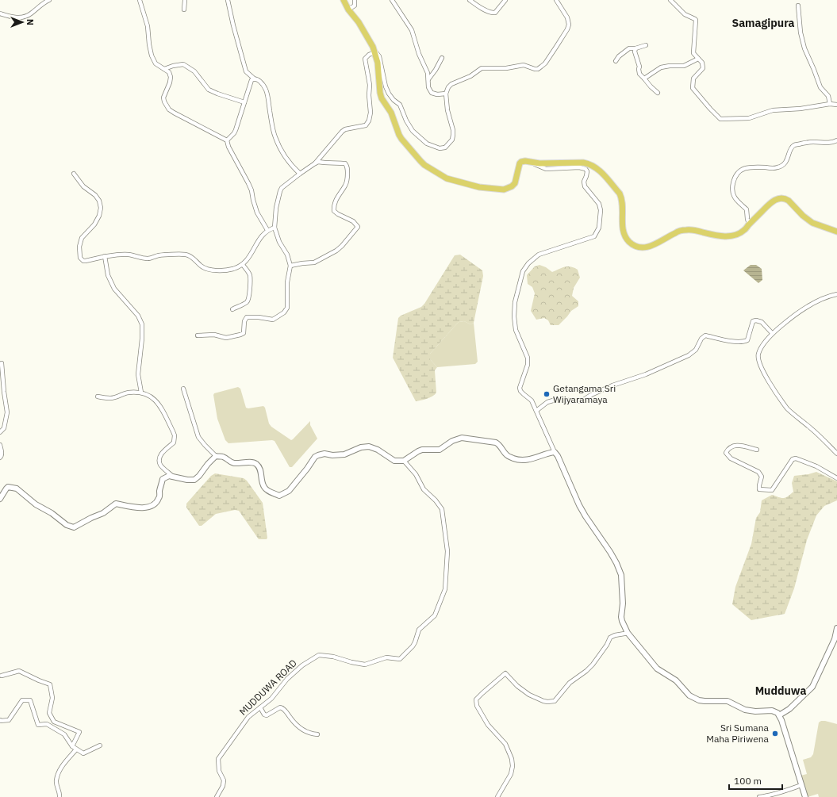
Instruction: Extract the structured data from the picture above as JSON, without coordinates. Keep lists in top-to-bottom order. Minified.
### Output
{"streets":{"street":["MUDDUWA ROAD"]},"districts":["Samagipura","Mudduwa"],"places":["Getangama Sri Wijyaramaya","Sri Sumana Maha Piriwena"],"scale_bar":"100 m","north":"right"}
